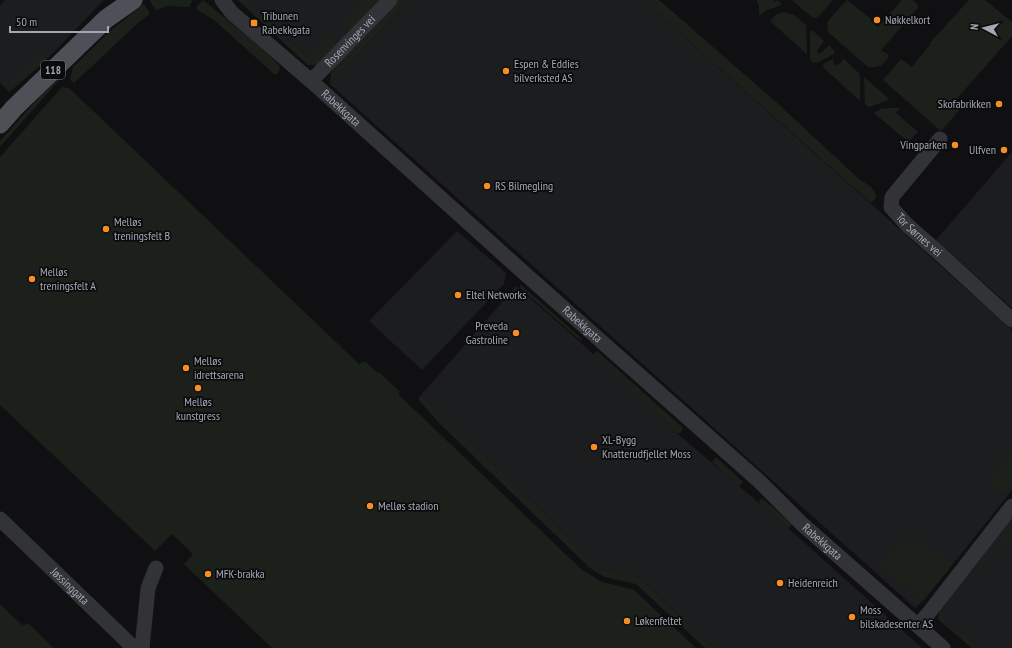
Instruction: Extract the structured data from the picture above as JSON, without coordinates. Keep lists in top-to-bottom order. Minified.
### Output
{"streets":{"main road":["118"],"street":["Rosenvinges vei","Rabekkgata","Tor Sørnes vei","Jøssinggata"]},"crossings":[["Rosenvinges vei","Rabekkgata"]],"places":{"other":["Nøkkelkort","Espen & Eddies bilverksted AS","Skofabrikken","Vingparken","Ulfven","RS Bilmegling","Melløs treningsfelt B","Melløs treningsfelt A","Eltel Networks","Preveda Gastroline","Melløs idrettsarena","Melløs kunstgress","XL-Bygg Knatterudfjellet Moss","Melløs stadion","MFK-brakka","Heidenreich","Moss bilskadesenter AS","Løkenfeltet"],"transit":["Tribunen Rabekkgata"]},"scale_bar":"50 m","north":"left"}
